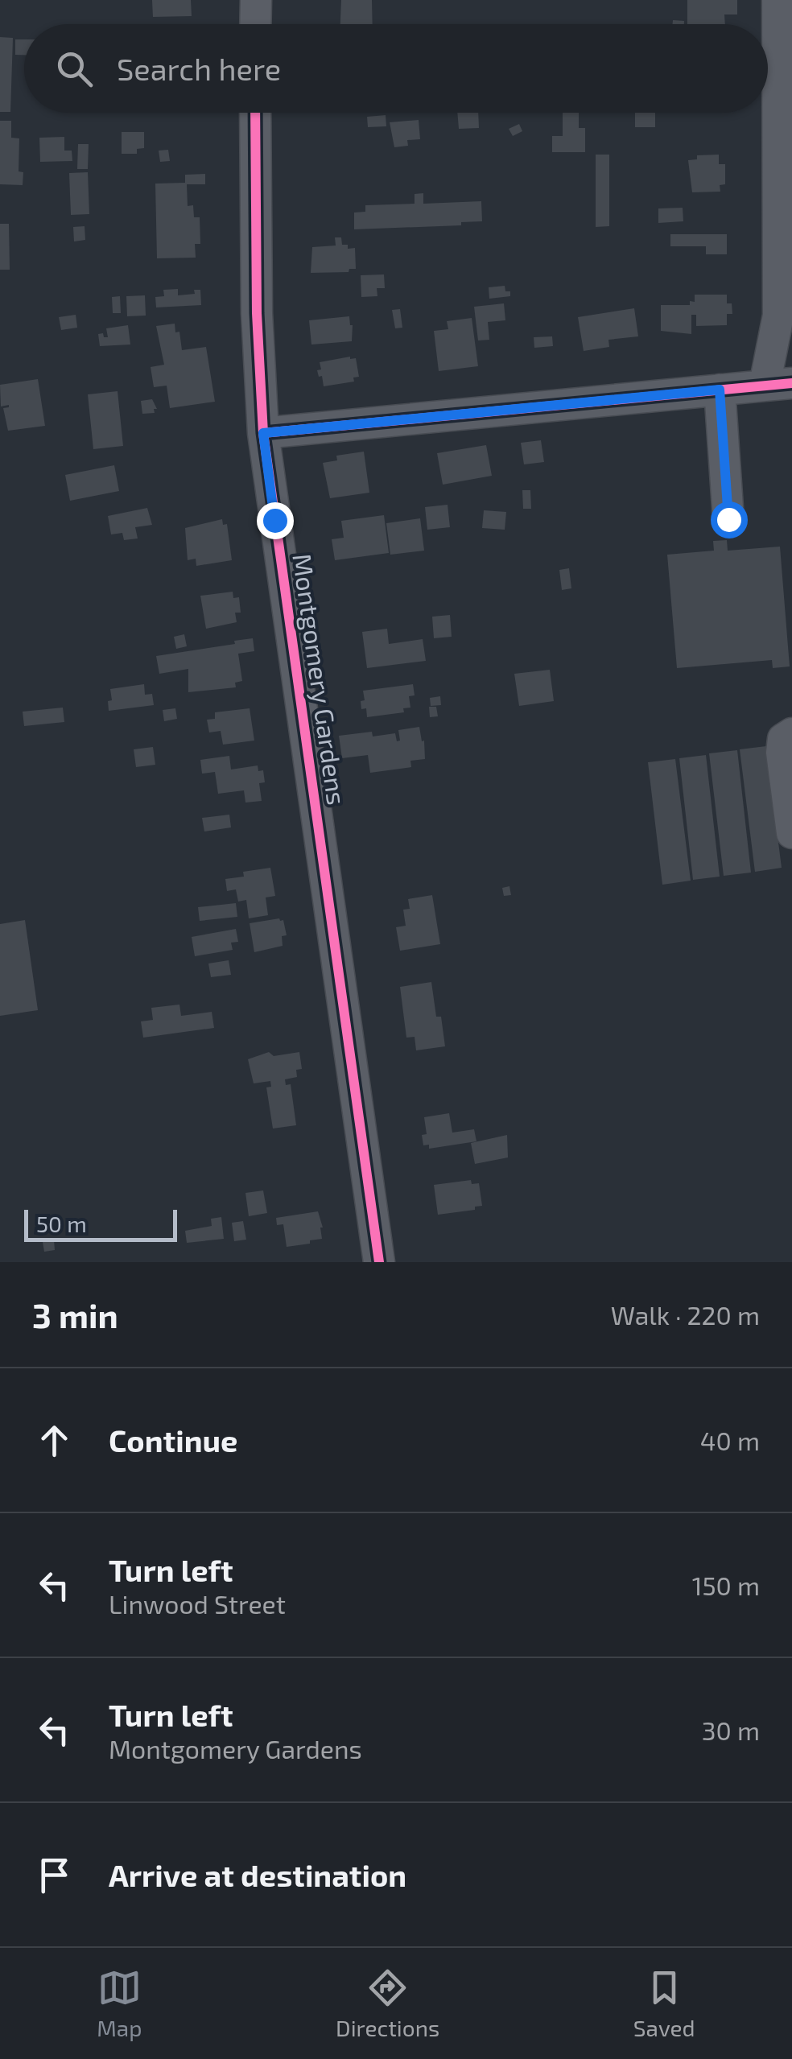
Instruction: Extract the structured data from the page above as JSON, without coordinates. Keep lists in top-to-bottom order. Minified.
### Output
{"streets":{"street":["Montgomery Gardens"]},"scale_bar":"50 m","page":{"search":"Search here","scale":"50 m","heading":["3 min","Walk · 220 m"],"list":[["Continue","40 m"],["Turn left","Linwood Street","150 m"],["Turn left","Montgomery Gardens","30 m"],"Arrive at destination"],"nav":["Map","Directions","Saved"]}}
